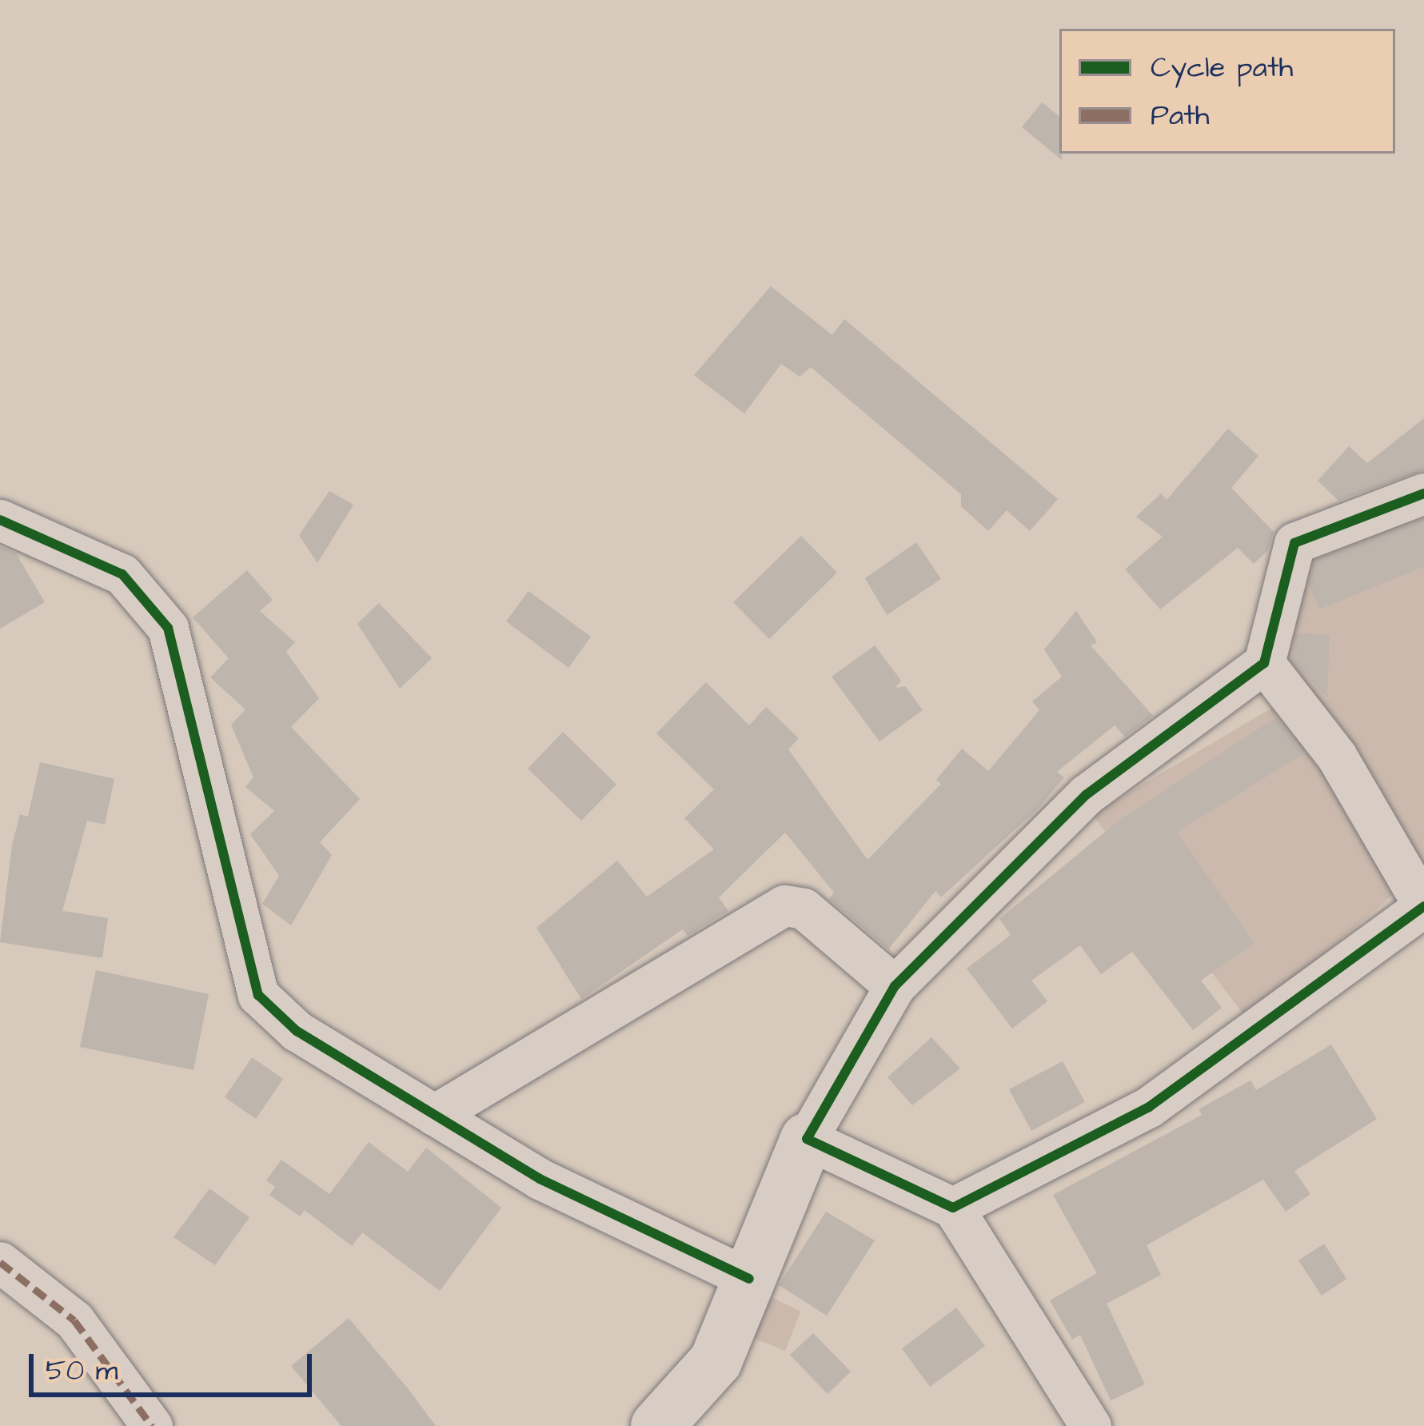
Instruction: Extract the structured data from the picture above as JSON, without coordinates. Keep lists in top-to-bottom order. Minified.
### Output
{"legend":["Cycle path","Path"],"scale_bar":"50 m"}
